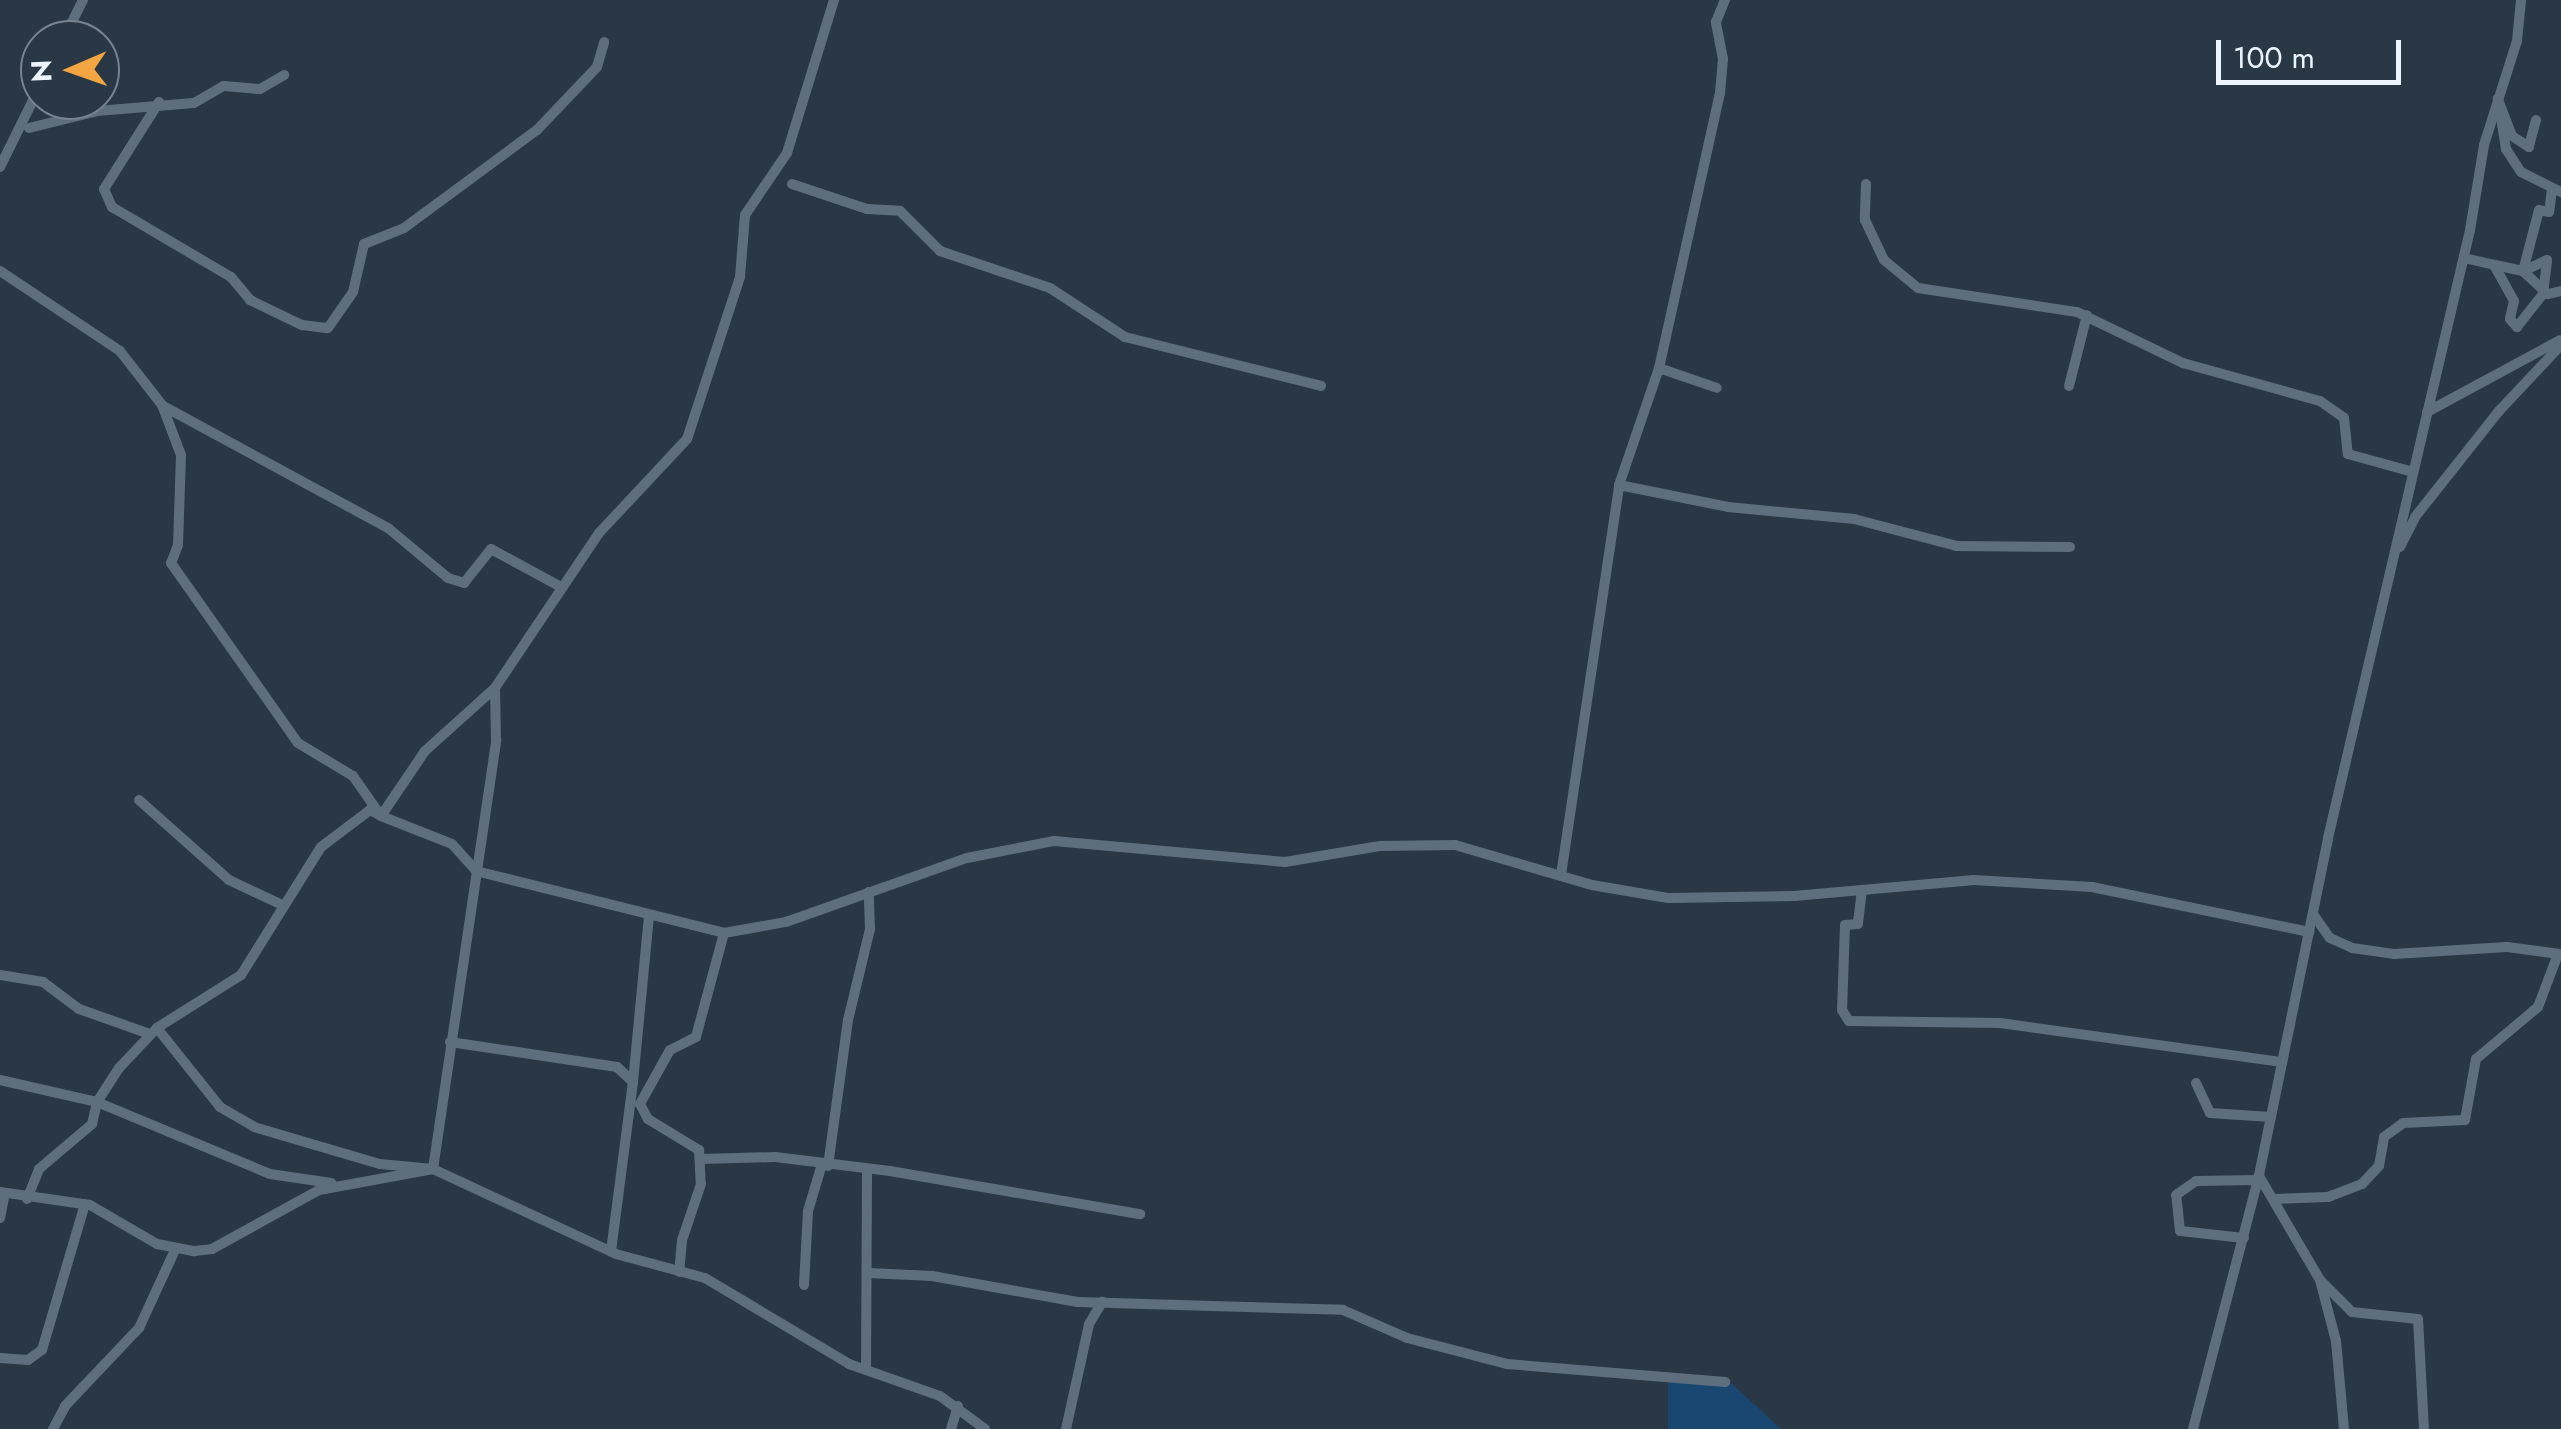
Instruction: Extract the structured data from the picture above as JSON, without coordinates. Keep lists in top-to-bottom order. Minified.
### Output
{"scale_bar":"100 m","north":"left"}
